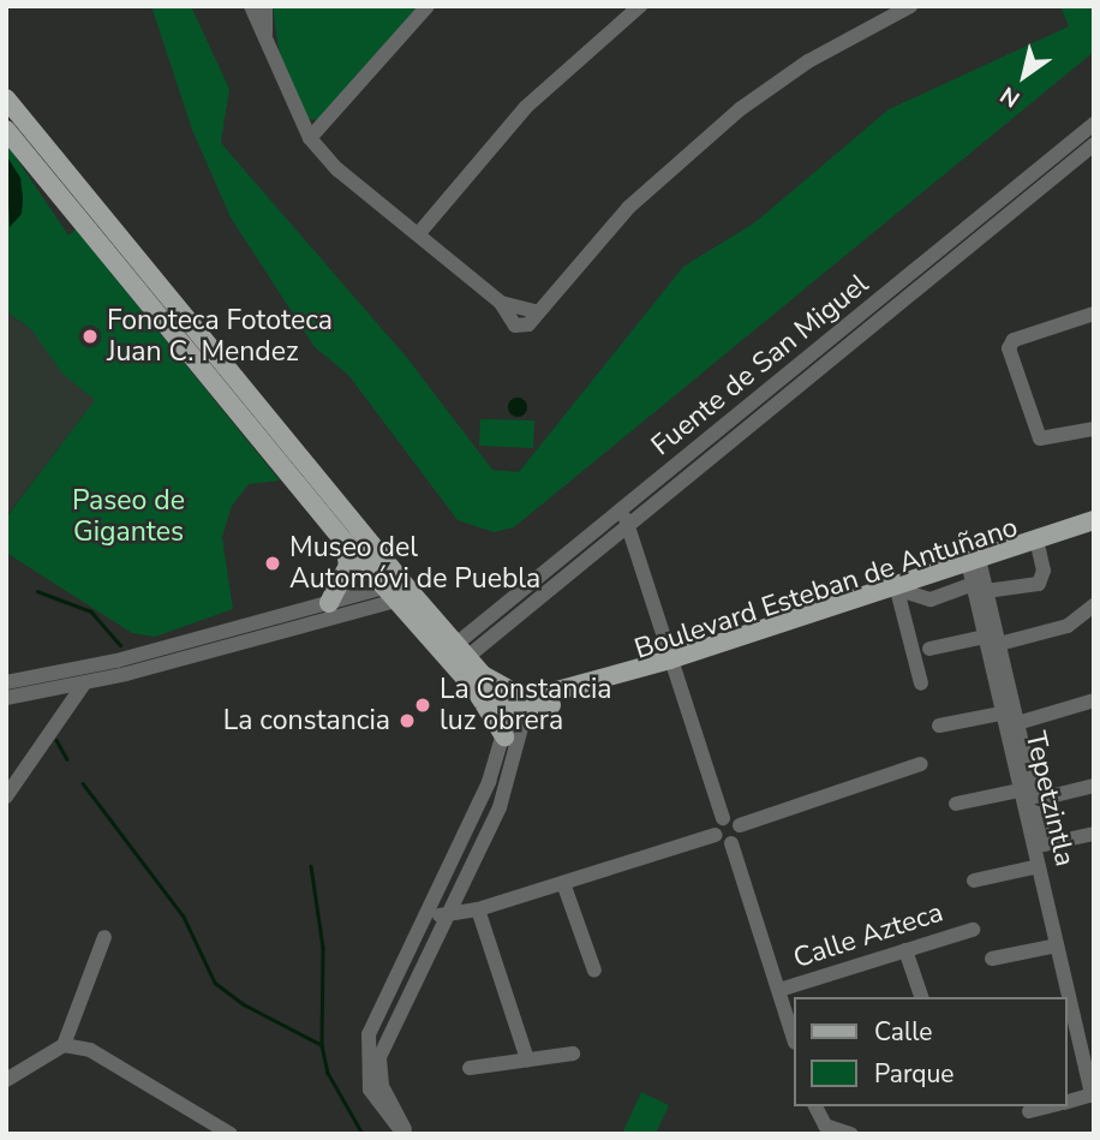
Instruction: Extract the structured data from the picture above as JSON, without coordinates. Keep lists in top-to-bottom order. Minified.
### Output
{"streets":{"main road":["Boulevard Esteban de Antuñano"],"street":["Fuente de San Miguel","Tepetzintla","Calle Azteca"]},"crossings":[["Boulevard Esteban de Antuñano","Tepetzintla"]],"parks":["Paseo de Gigantes"],"places":["Fonoteca Fototeca Juan C. Mendez","Museo del Automóvi de Puebla","La Constancia luz obrera","La constancia"],"legend":["Calle","Parque"],"north":"bottom left"}
